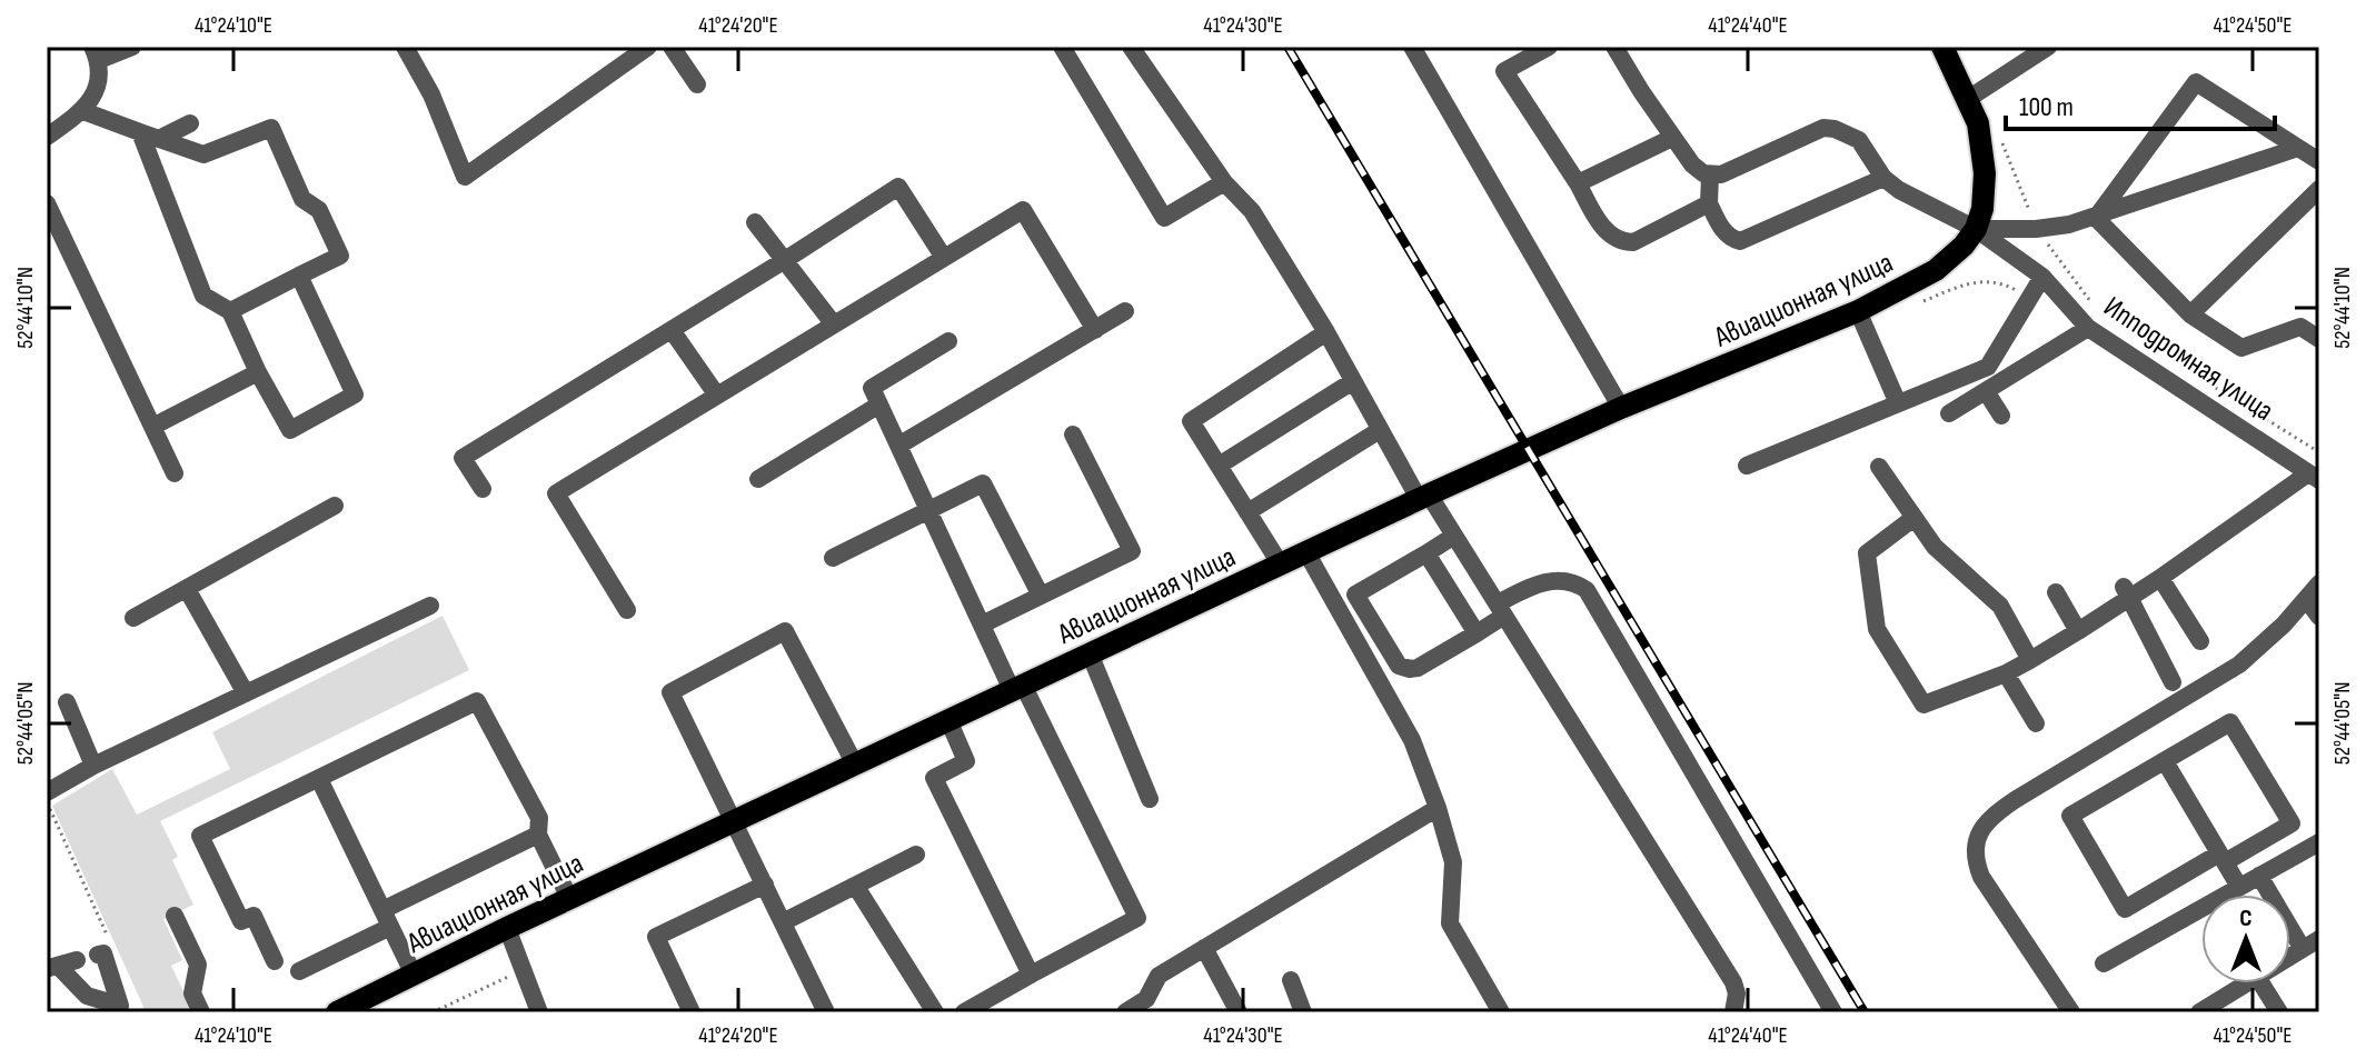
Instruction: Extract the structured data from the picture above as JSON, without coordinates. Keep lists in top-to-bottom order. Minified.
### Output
{"streets":{"main road":["Авиационная улица"],"street":["Ипподромная улица"]},"crossings":[["Авиационная улица","Ипподромная улица"]],"scale_bar":"100 m","north":"top","coordinates":["41°24'10\"E","41°24'20\"E","41°24'30\"E","41°24'40\"E","41°24'50\"E","52°44'10\"N","52°44'05\"N"]}
